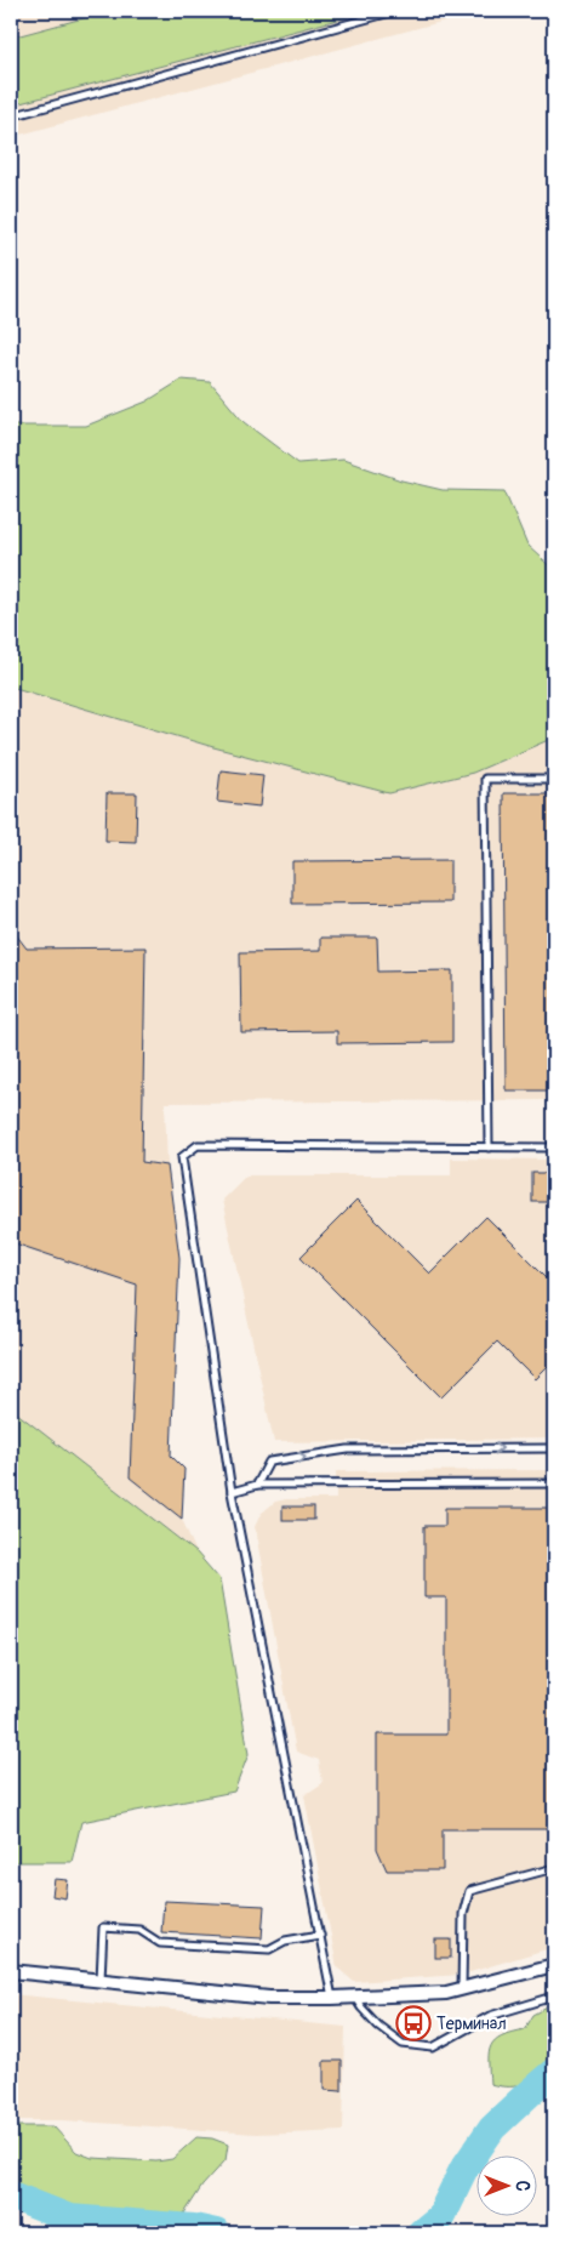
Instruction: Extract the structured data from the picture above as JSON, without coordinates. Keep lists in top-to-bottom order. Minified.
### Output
{"places":{"bus stop":["Терминал"]},"north":"right"}
